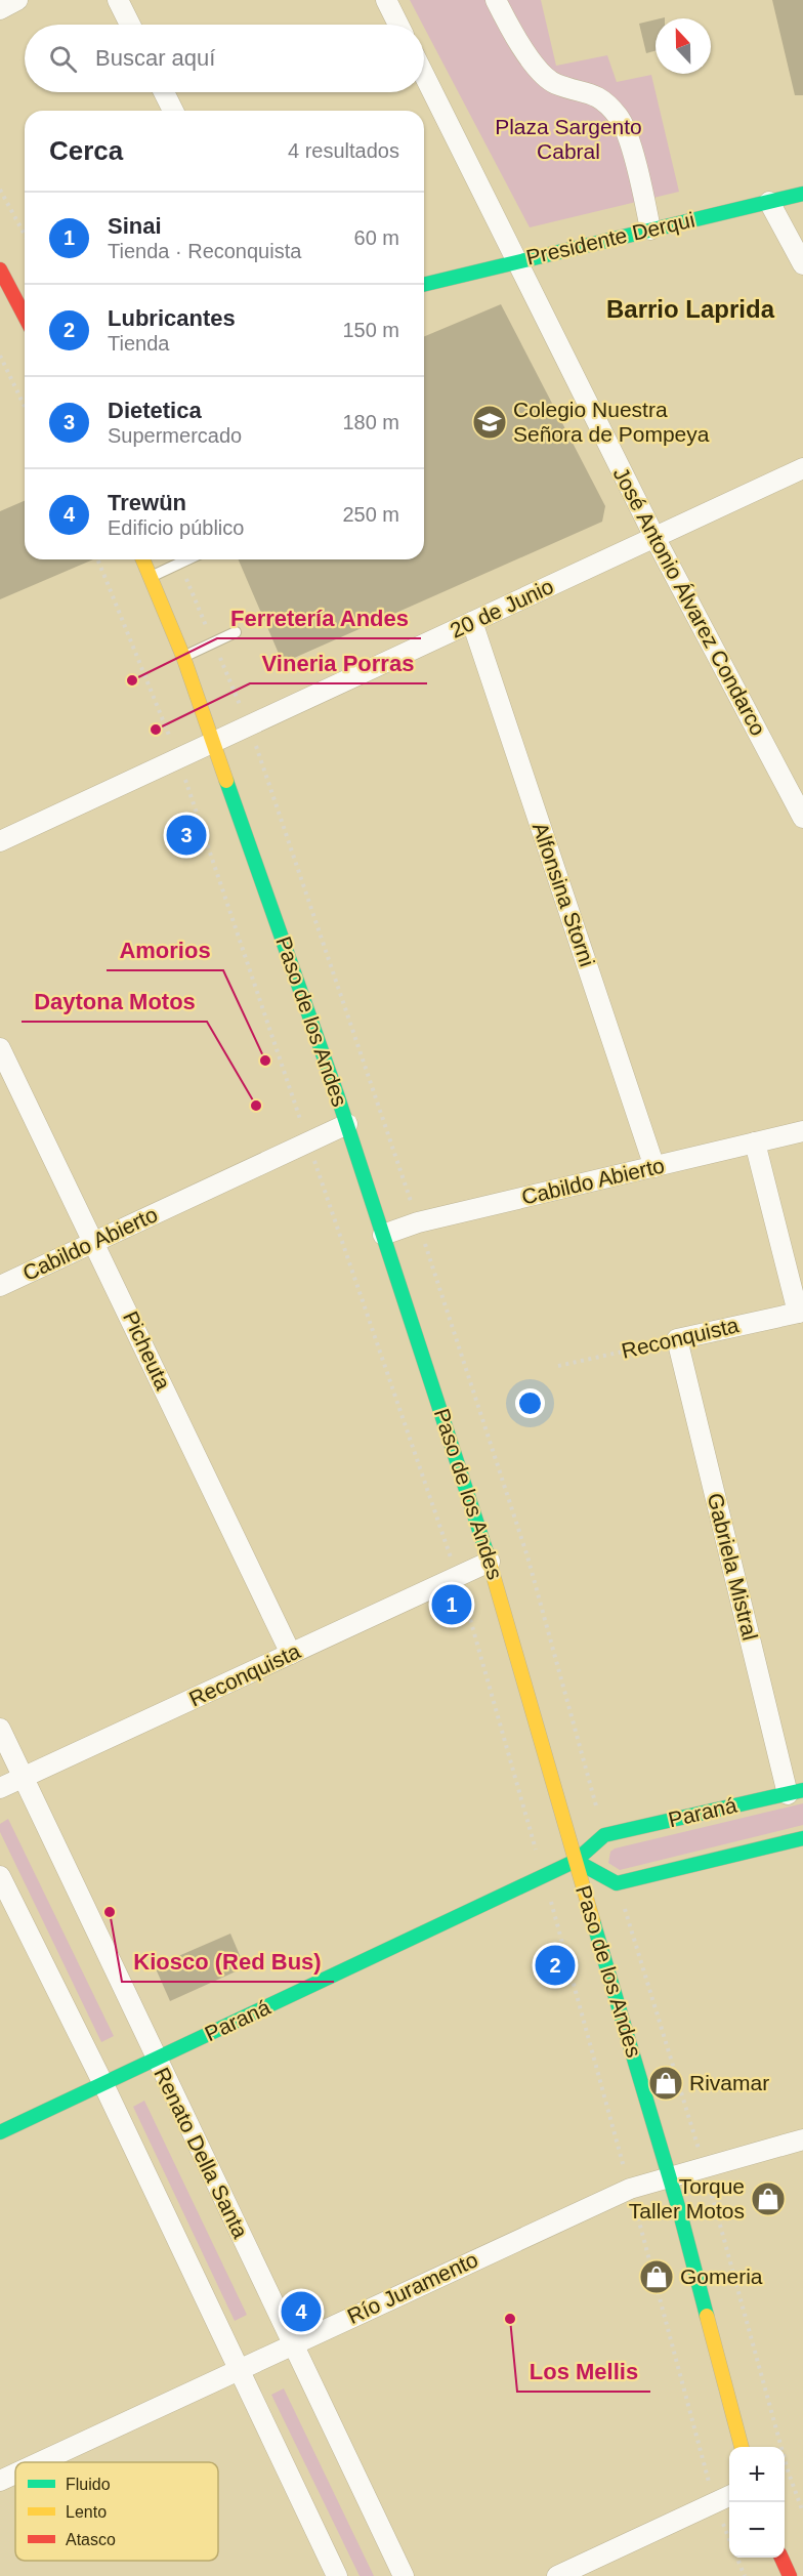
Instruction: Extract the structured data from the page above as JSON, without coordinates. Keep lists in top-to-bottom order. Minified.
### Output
{"streets":{"main road":["Presidente Derqui","Paso de los Andes","Paraná"],"street":["José Antonio Álvarez Condarco","20 de Junio","Alfonsina Storni","Cabildo Abierto","Reconquista","Picheuta","Gabriela Mistral","Renato Della Santa","Río Juramento"]},"crossings":[["Presidente Derqui","José Antonio Álvarez Condarco"],["José Antonio Álvarez Condarco","20 de Junio"],["20 de Junio","Alfonsina Storni"],["20 de Junio","Paso de los Andes"],["Alfonsina Storni","Cabildo Abierto"],["Paso de los Andes","Cabildo Abierto"],["Paso de los Andes","Reconquista"],["Paso de los Andes","Paraná"],["Paso de los Andes","Río Juramento"],["Cabildo Abierto","Picheuta"],["Reconquista","Picheuta"],["Reconquista","Gabriela Mistral"],["Reconquista","Renato Della Santa"],["Gabriela Mistral","Paraná"],["Paraná","Renato Della Santa"],["Renato Della Santa","Río Juramento"]],"districts":["Barrio Laprida"],"parks":["Plaza Sargento Cabral"],"places":{"school or university":["Colegio Nuestra Señora de Pompeya"],"other":["Ferretería Andes","Vineria Porras","Amorios","Daytona Motos","Kiosco (Red Bus)","Los Mellis"],"shop":["Rivamar","Torque Taller Motos","Gomeria"]},"legend":["Fluido","Lento","Atasco"],"north":"top","page":{"search":"Buscar aquí","heading":["Cerca","4 resultados"],"list":[{"mark":"1","name":"Sinai","note":"Tienda · Reconquista","value":"60 m"},{"mark":"2","name":"Lubricantes","note":"Tienda","value":"150 m"},{"mark":"3","name":"Dietetica","note":"Supermercado","value":"180 m"},{"mark":"4","name":"Trewün","note":"Edificio público","value":"250 m"}],"pins":["3","1","2","4"],"map_buttons":["+","−"]}}
